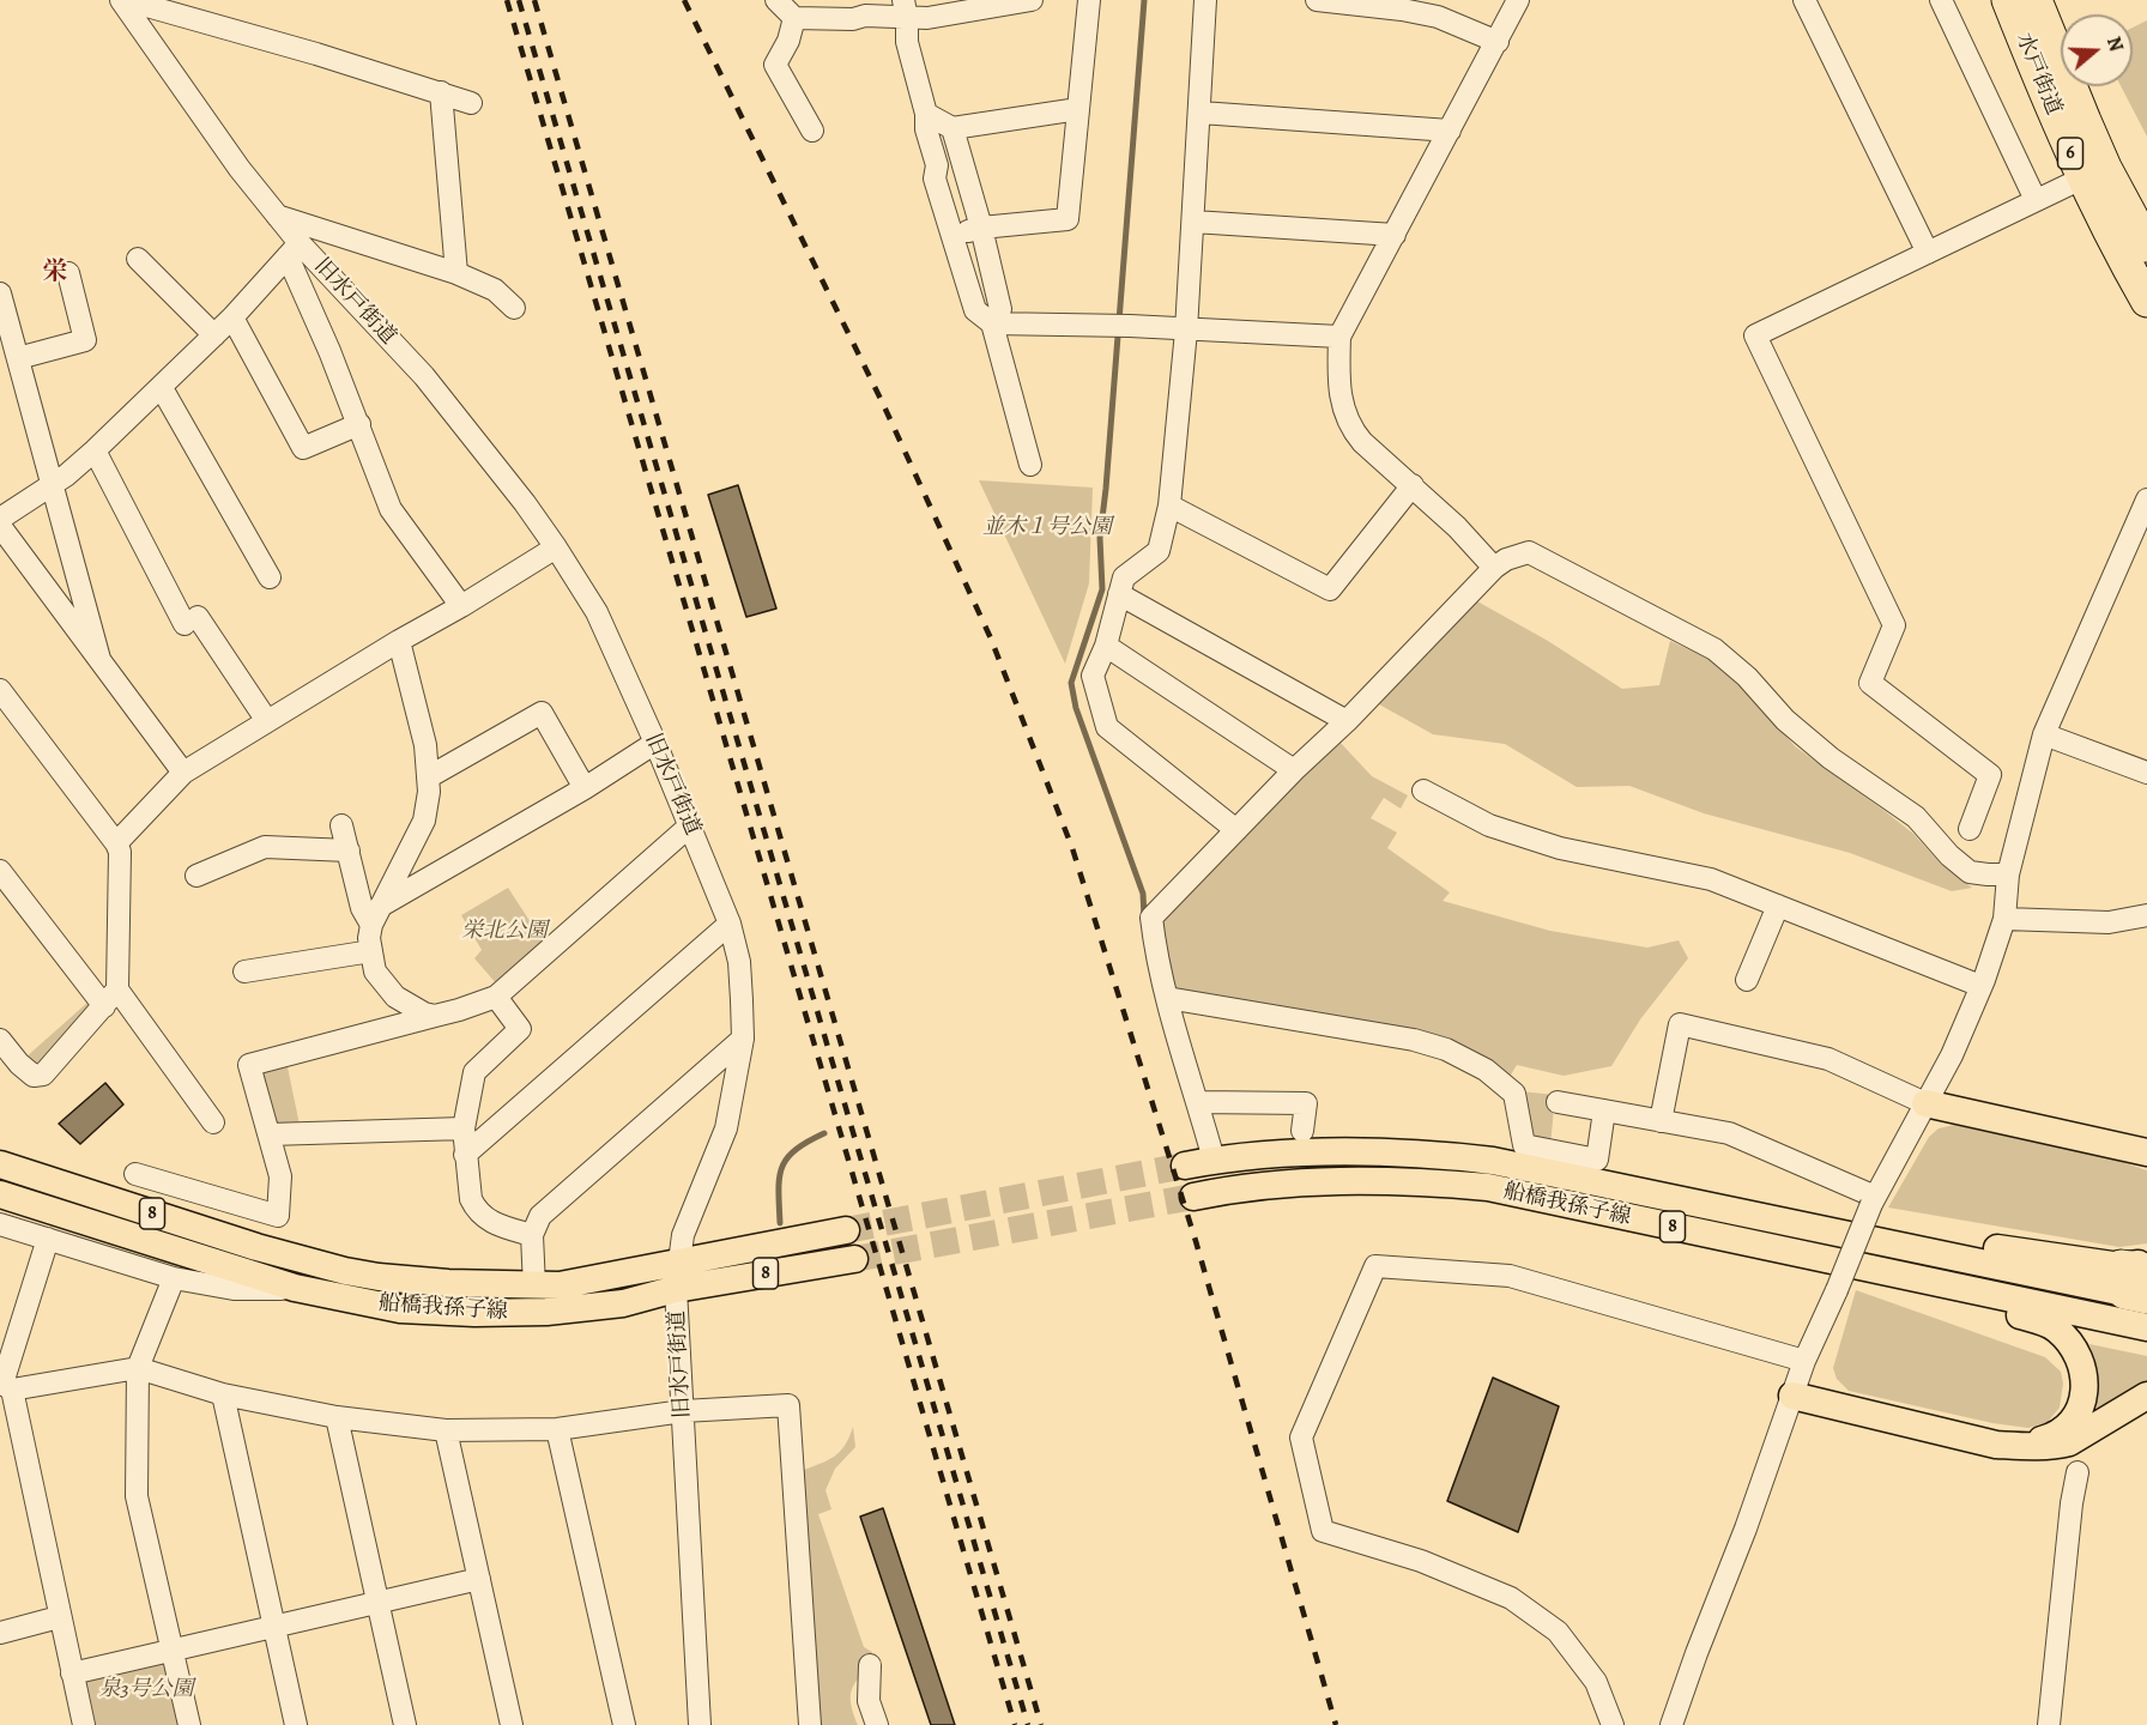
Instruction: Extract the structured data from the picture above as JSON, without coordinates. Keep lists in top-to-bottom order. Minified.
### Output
{"streets":{"highway":["水戸街道","6"],"main road":["船橋我孫子線","8"],"street":["旧水戸街道"]},"crossings":[["旧水戸街道","船橋我孫子線"]],"districts":["栄"],"parks":["並木１号公園","栄北公園","泉3号公園"],"north":"right"}
